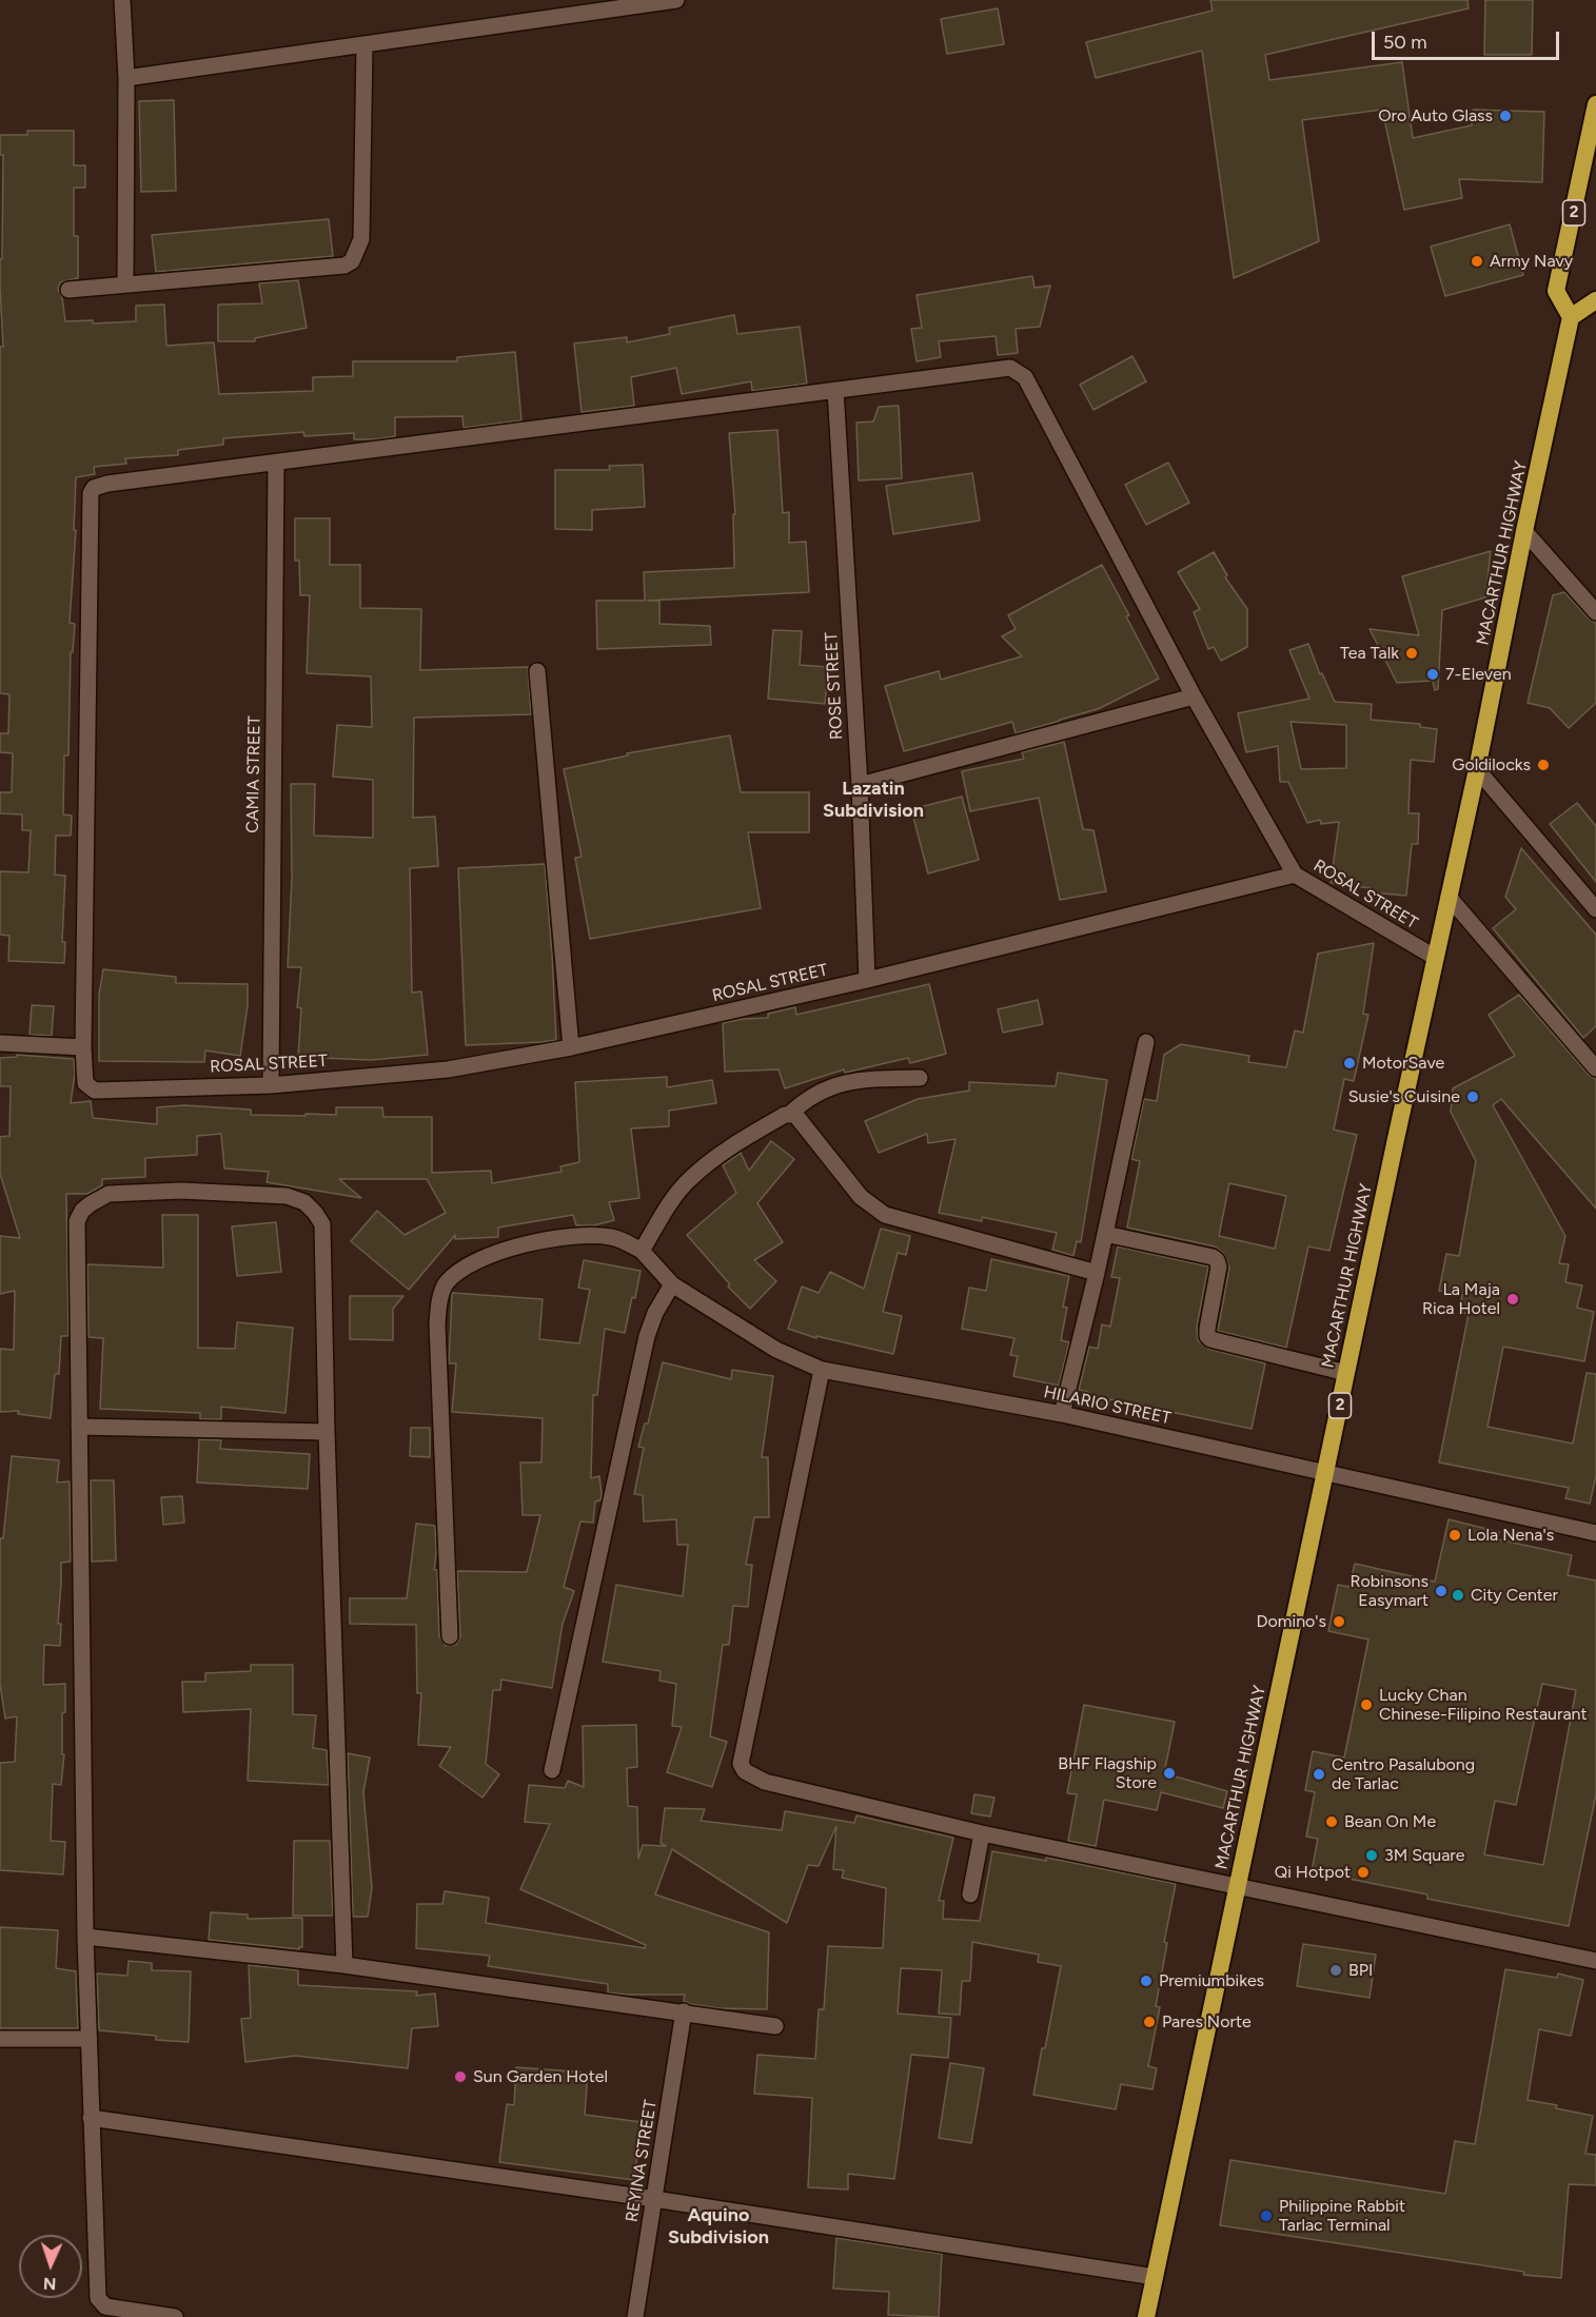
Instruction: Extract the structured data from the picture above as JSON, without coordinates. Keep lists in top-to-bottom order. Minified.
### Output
{"streets":{"highway":["2","MACARTHUR HIGHWAY"],"street":["ROSE STREET","CAMIA STREET","ROSAL STREET","HILARIO STREET","REYINA STREET"]},"crossings":[["2","MACARTHUR HIGHWAY"],["MACARTHUR HIGHWAY","ROSAL STREET"],["MACARTHUR HIGHWAY","HILARIO STREET"],["ROSE STREET","ROSAL STREET"],["CAMIA STREET","ROSAL STREET"]],"districts":["Lazatin Subdivision","Aquino Subdivision"],"places":["Oro Auto Glass","Army Navy","Tea Talk","7-Eleven","Goldilocks","MotorSave","Susie's Cuisine","La Maja Rica Hotel","Lola Nena's","Robinsons Easymart","City Center","Domino's","Lucky Chan Chinese-Filipino Restaurant","BHF Flagship Store","Centro Pasalubong de Tarlac","Bean On Me","3M Square","Qi Hotpot","BPI","Premiumbikes","Pares Norte","Sun Garden Hotel","Philippine Rabbit Tarlac Terminal"],"scale_bar":"50 m","north":"bottom"}
